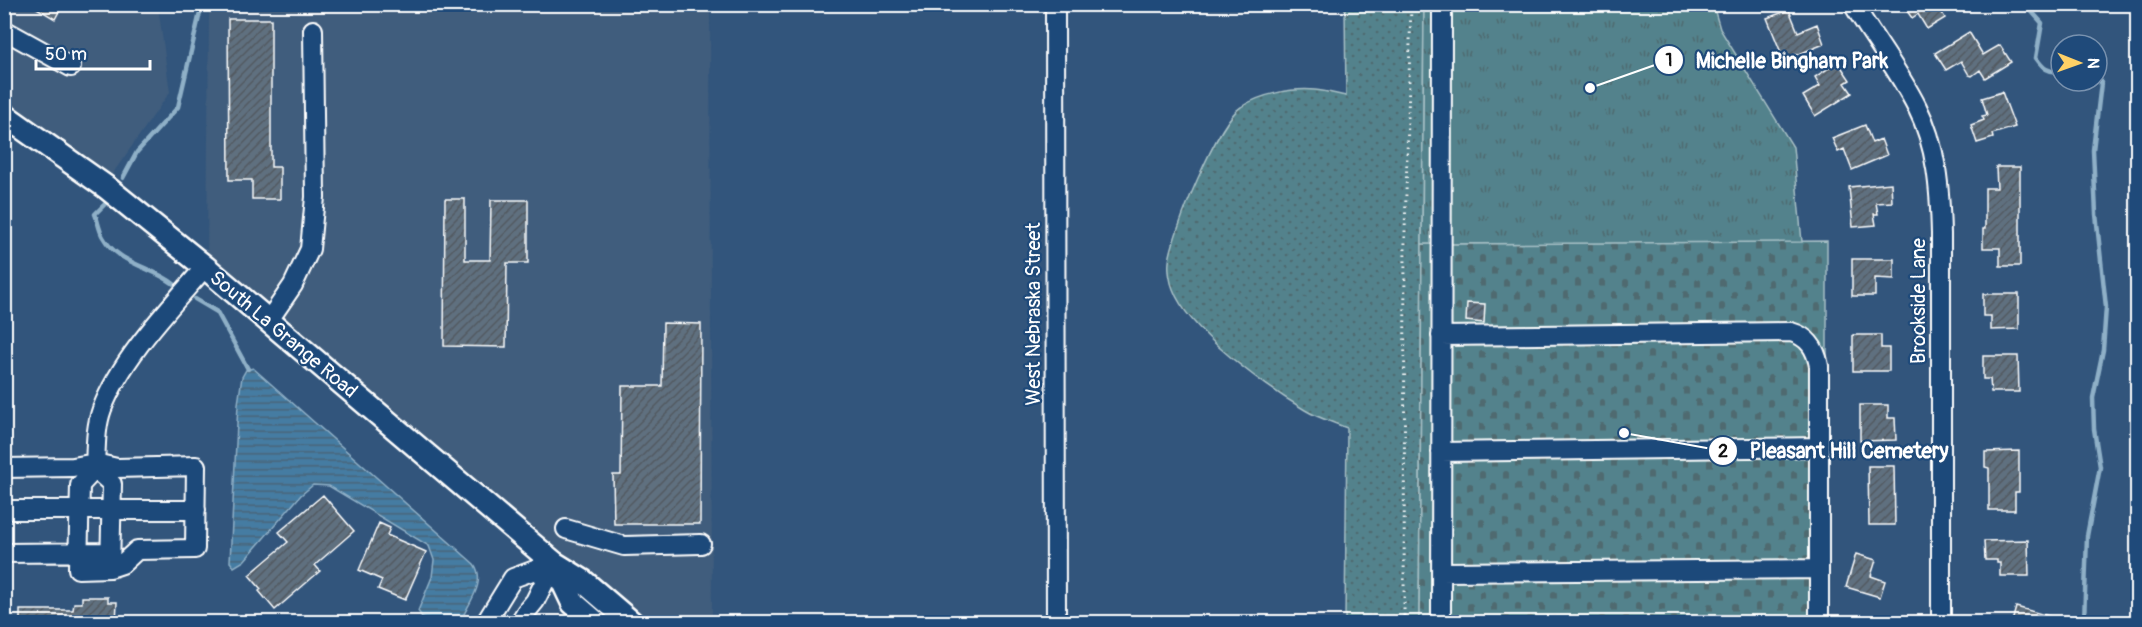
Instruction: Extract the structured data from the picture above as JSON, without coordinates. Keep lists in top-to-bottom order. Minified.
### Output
{"streets":{"main road":["South La Grange Road"],"street":["Brookside Lane","West Nebraska Street"]},"places":["Michelle Bingham Park","Pleasant Hill Cemetery"],"scale_bar":"50 m","north":"right"}
